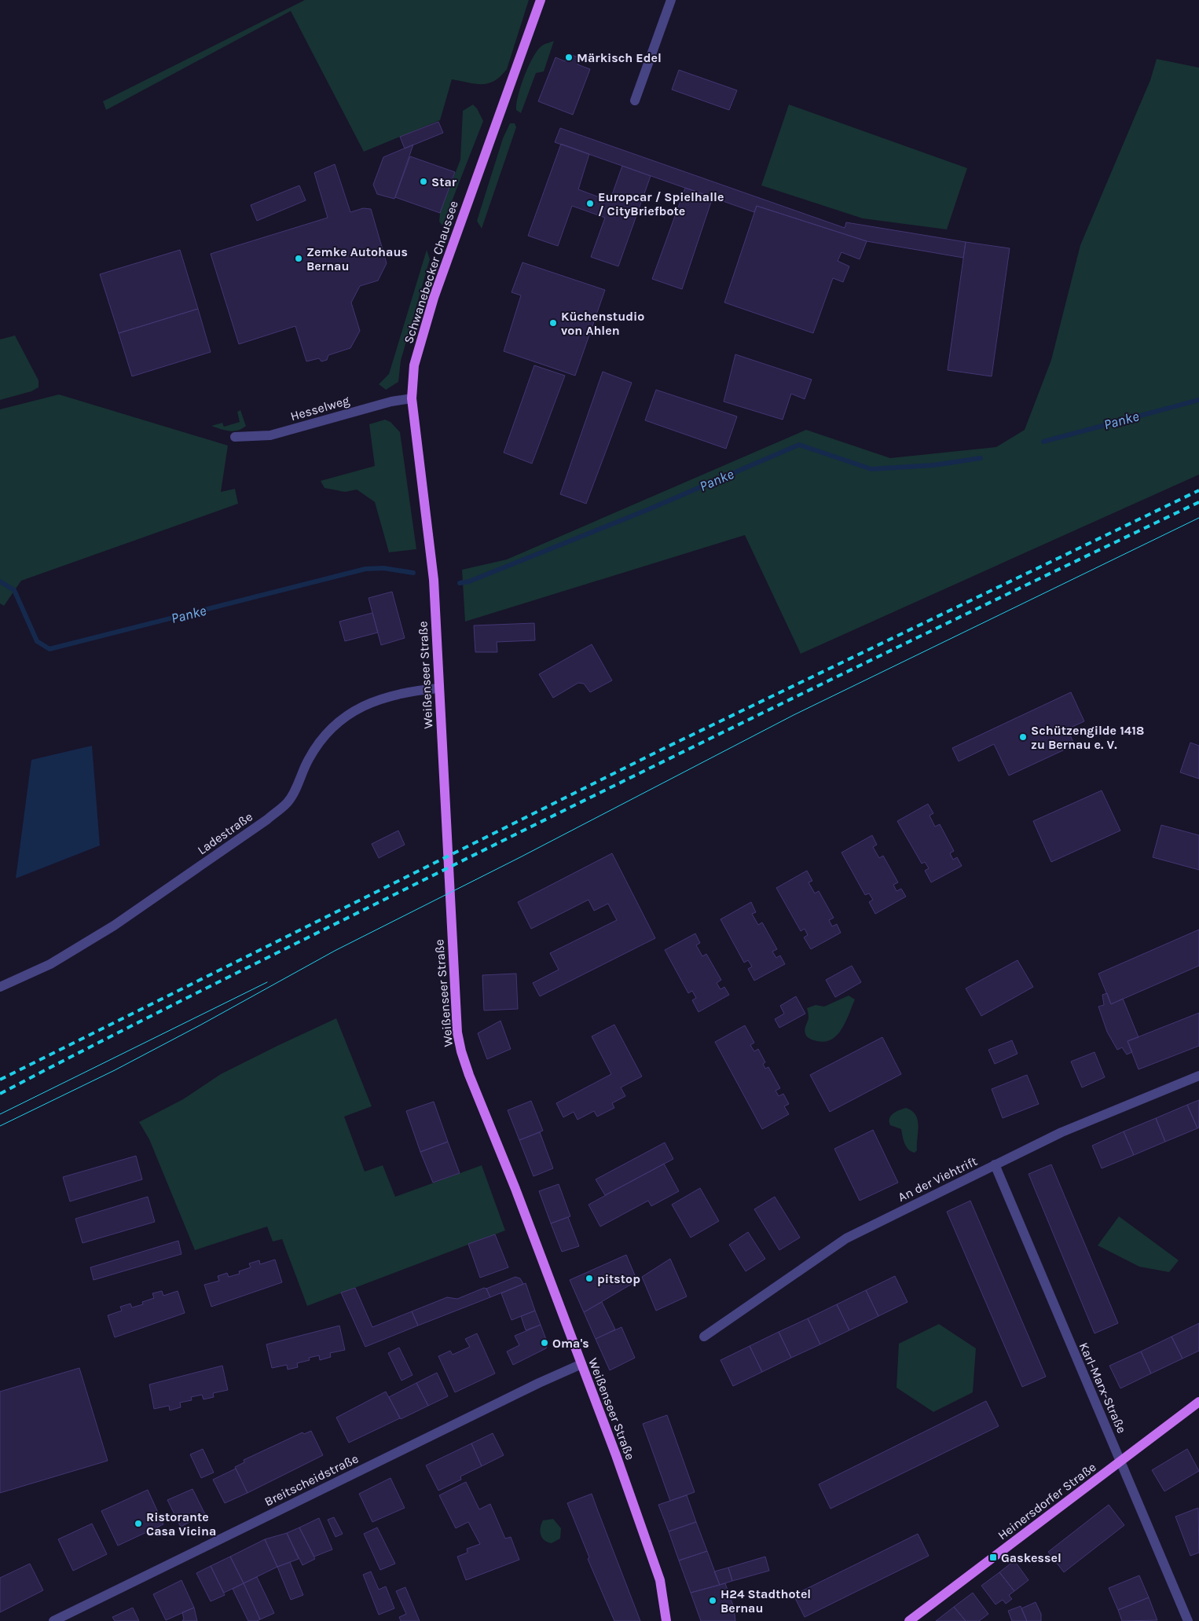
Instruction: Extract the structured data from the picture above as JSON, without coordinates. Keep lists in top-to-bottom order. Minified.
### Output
{"streets":{"main road":["Schwanebecker Chaussee","Weißenseer Straße","Heinersdorfer Straße"],"street":["Hesselweg","Ladestraße","An der Viehtrift","Karl-Marx-Straße","Breitscheidstraße"]},"crossings":[["Schwanebecker Chaussee","Hesselweg"],["Schwanebecker Chaussee","Weißenseer Straße"],["Hesselweg","Weißenseer Straße"],["Weißenseer Straße","Ladestraße"],["Weißenseer Straße","Breitscheidstraße"],["An der Viehtrift","Karl-Marx-Straße"],["Karl-Marx-Straße","Heinersdorfer Straße"]],"water":["Panke"],"places":{"other":["Märkisch Edel","Star","Europcar / Spielhalle / CityBriefbote","Zemke Autohaus Bernau","Küchenstudio von Ahlen","Schützengilde 1418 zu Bernau e. V.","pitstop","Oma's","Ristorante Casa Vicina","H24 Stadthotel Bernau"],"transit":["Gaskessel"]}}
